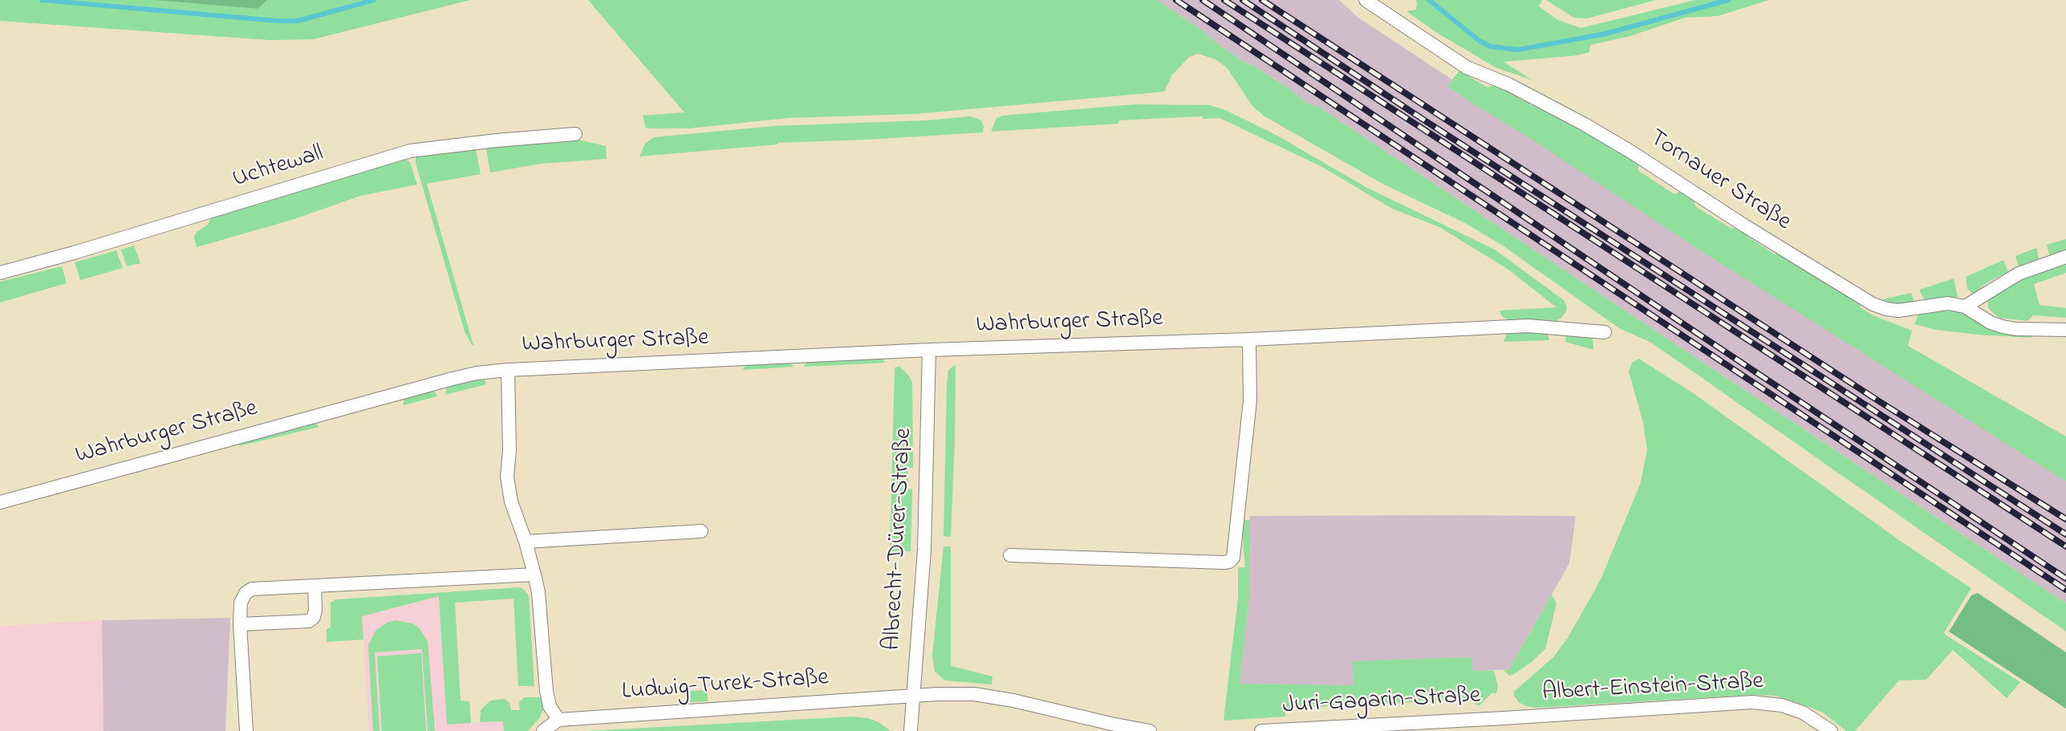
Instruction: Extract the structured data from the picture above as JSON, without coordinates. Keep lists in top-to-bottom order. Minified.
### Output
{"streets":{"street":["Uchtewall","Tornauer Straße","Wahrburger Straße","Albrecht-Dürer-Straße","Ludwig-Turek-Straße","Albert-Einstein-Straße","Juri-Gagarin-Straße"]},"crossings":[["Wahrburger Straße","Albrecht-Dürer-Straße"],["Albrecht-Dürer-Straße","Ludwig-Turek-Straße"],["Albert-Einstein-Straße","Juri-Gagarin-Straße"]]}
